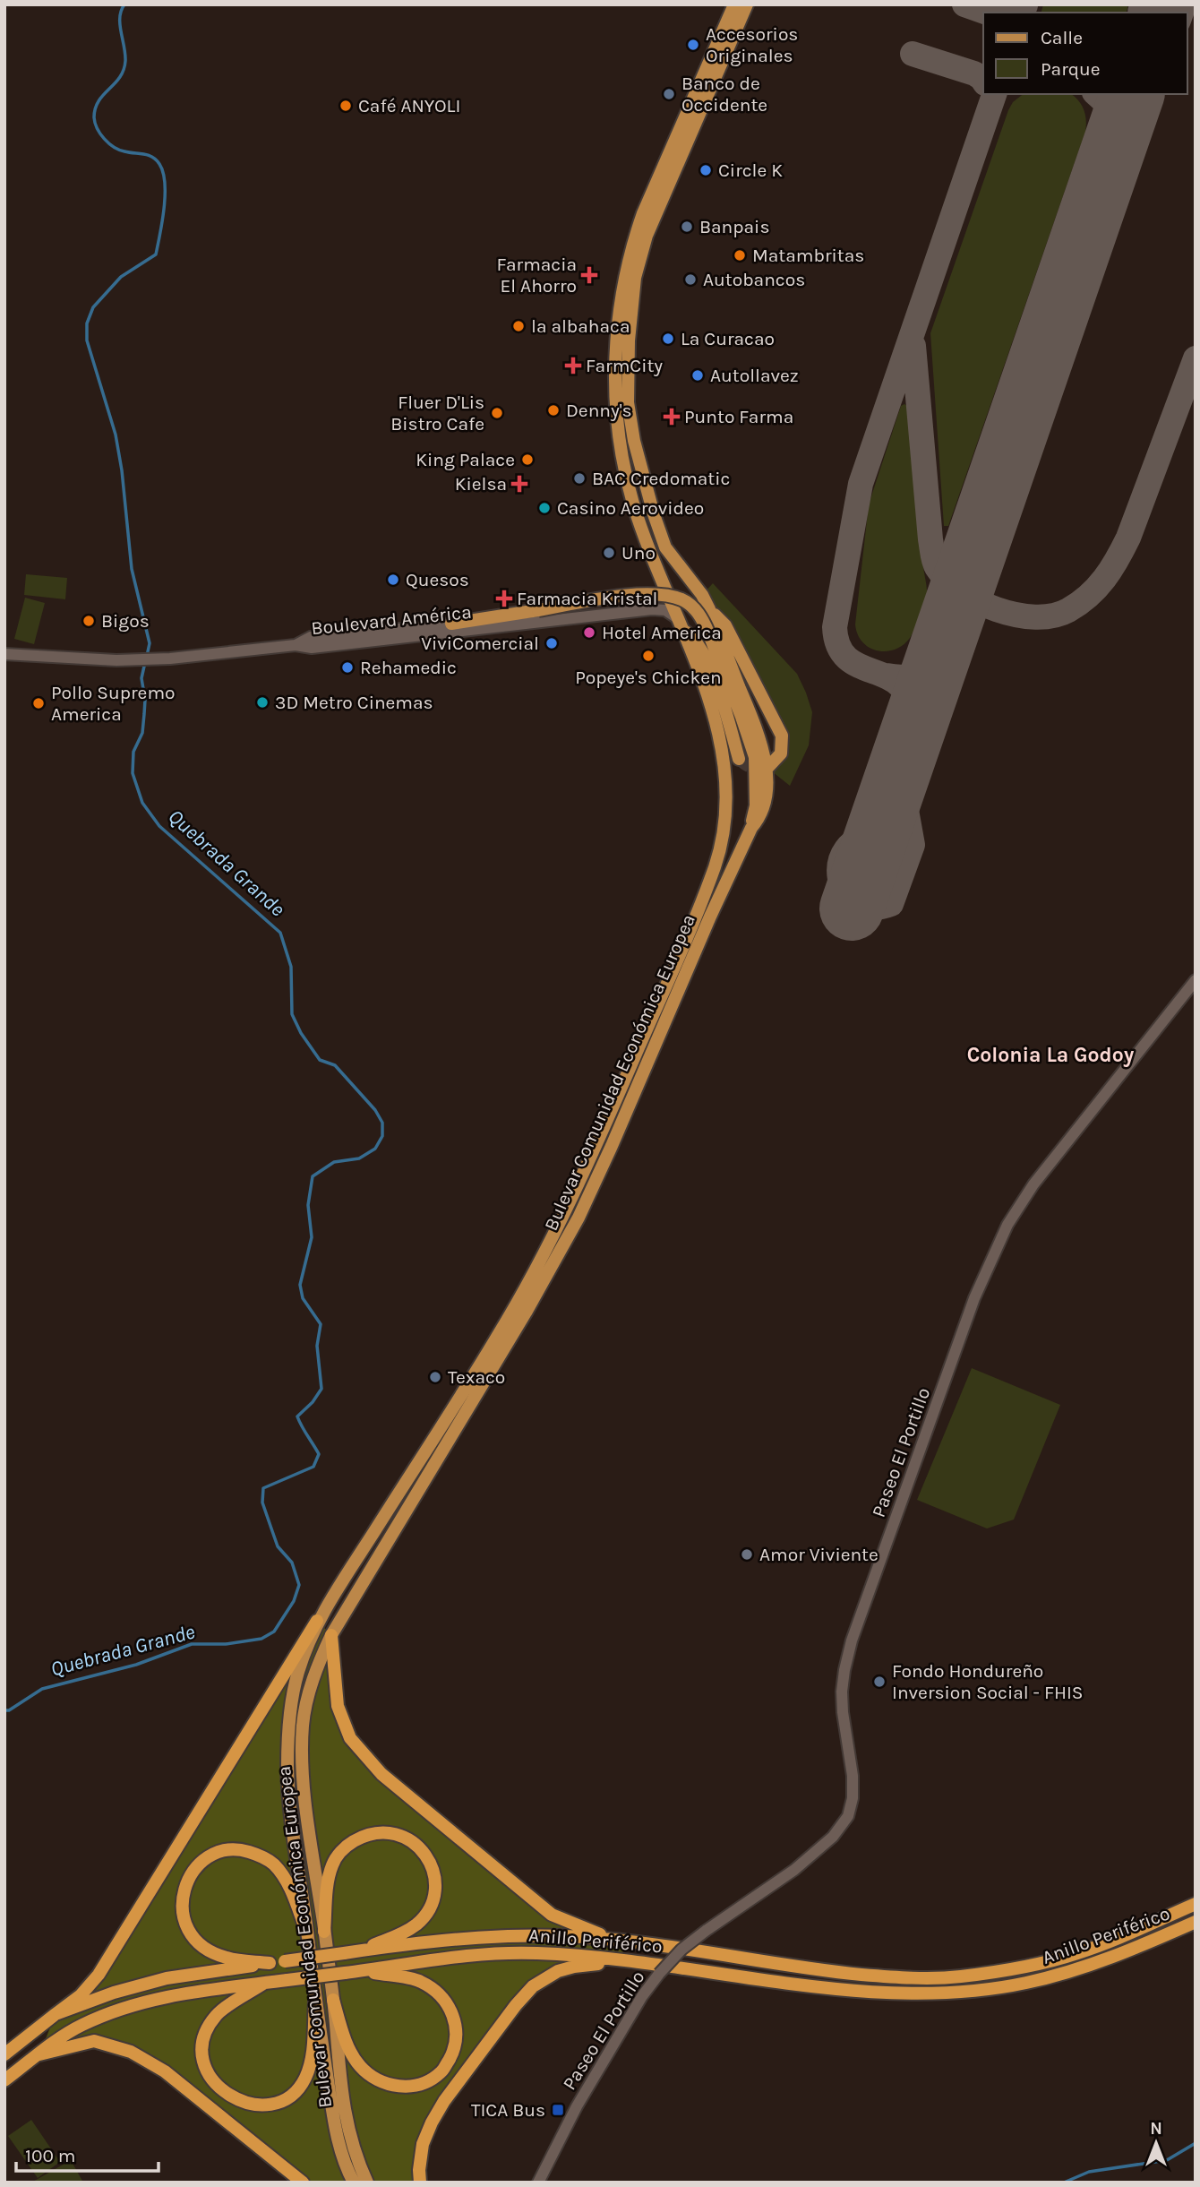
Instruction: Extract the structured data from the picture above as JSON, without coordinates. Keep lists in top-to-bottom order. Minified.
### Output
{"streets":{"highway":["Anillo Periférico"],"main road":["Boulevard América","Bulevar Comunidad Económica Europea","Paseo El Portillo"]},"crossings":[["Boulevard América","Bulevar Comunidad Económica Europea"]],"districts":["Colonia La Godoy"],"water":["Quebrada Grande"],"places":{"other":["Accesorios Originales","Banco de Occidente","Café ANYOLI","Circle K","Banpais","Matambritas","Autobancos","la albahaca","La Curacao","Autollavez","Denny's","Fluer D'Lis Bistro Cafe","King Palace","BAC Credomatic","Casino Aerovideo","Uno","Quesos","Bigos","Hotel America","ViviComercial","Popeye's Chicken","Rehamedic","3D Metro Cinemas","Pollo Supremo America","Texaco","Amor Viviente","Fondo Hondureño Inversion Social - FHIS"],"health":["Farmacia El Ahorro","FarmCity","Punto Farma","Kielsa","Farmacia Kristal"],"transit":["TICA Bus"]},"legend":["Calle","Parque"],"scale_bar":"100 m","north":"top"}
